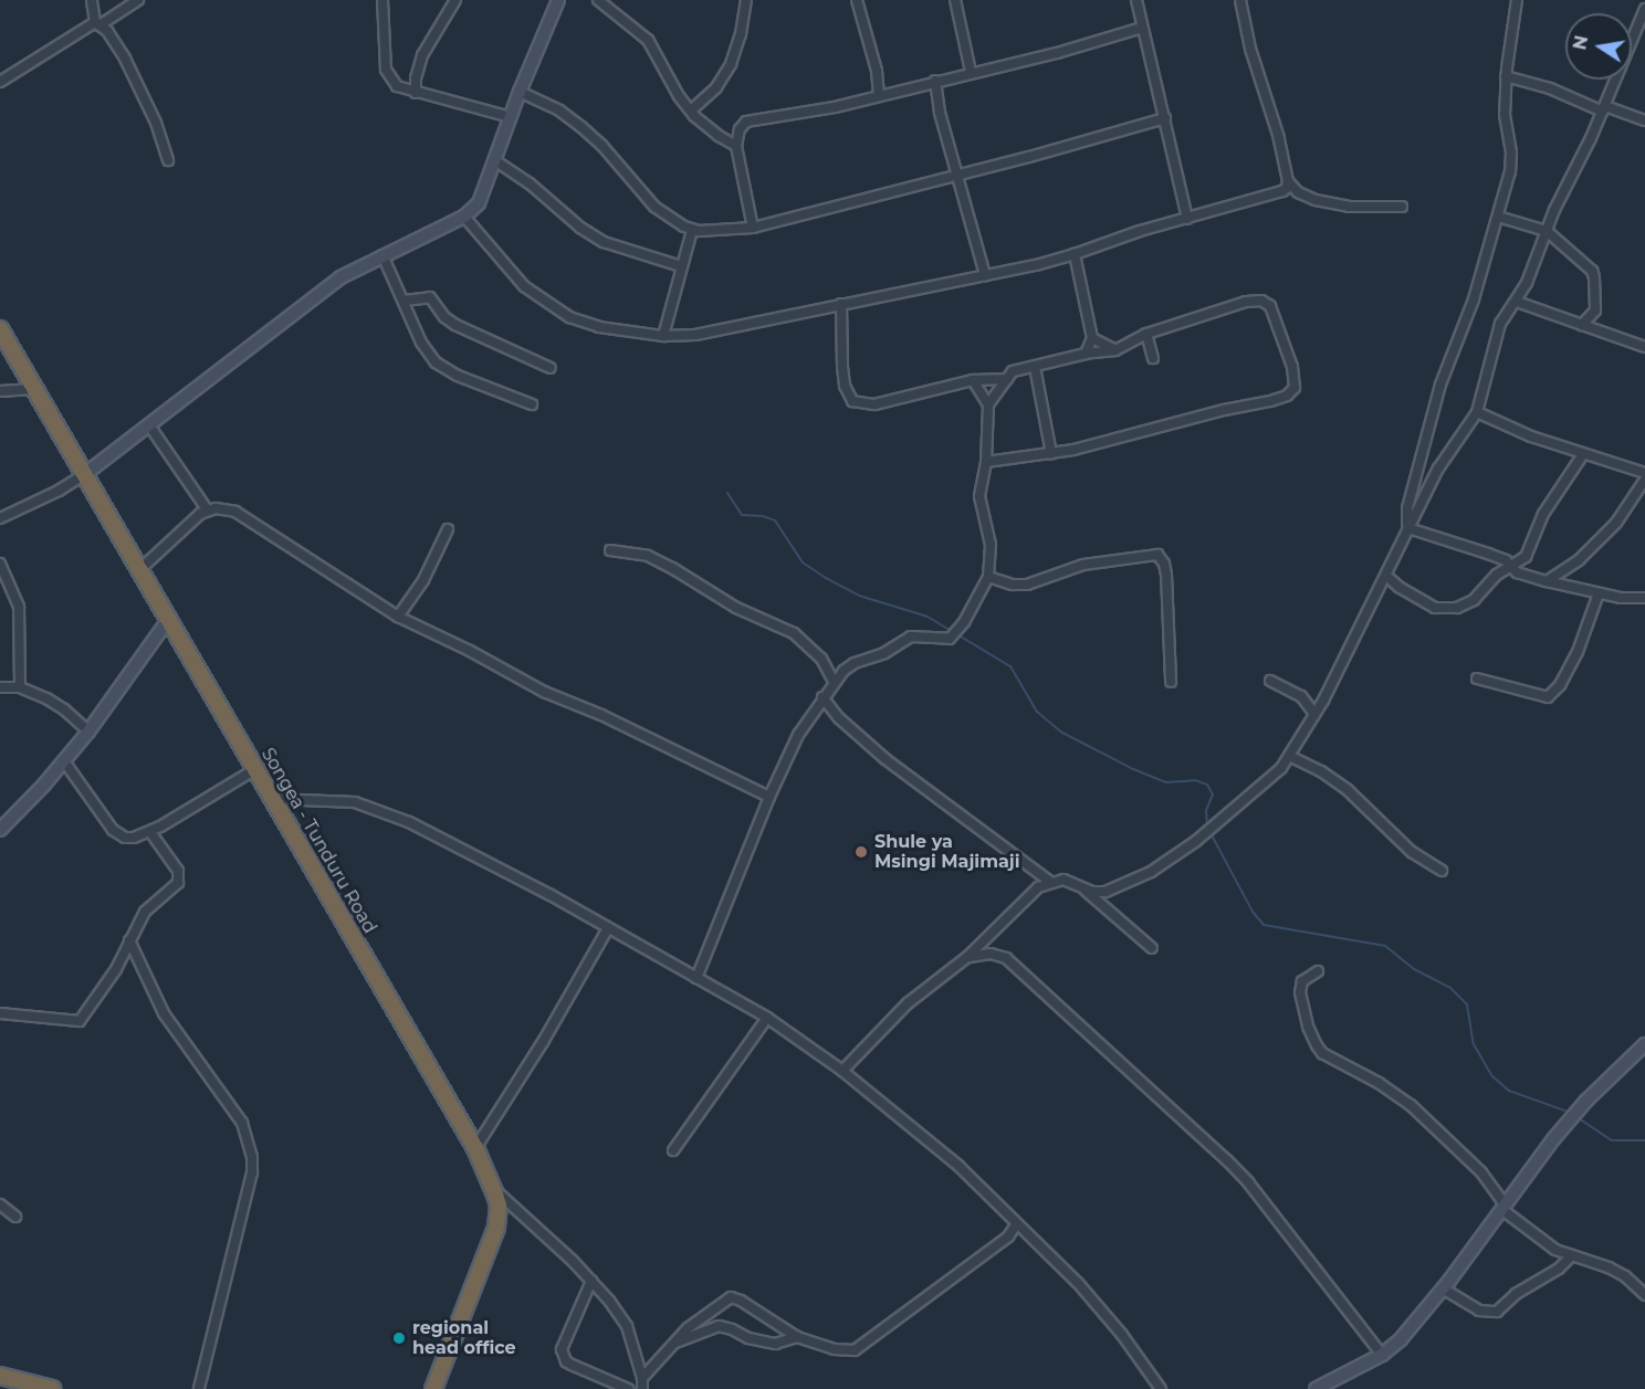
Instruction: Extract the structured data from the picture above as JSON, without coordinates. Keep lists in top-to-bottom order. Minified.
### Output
{"streets":{"highway":["Songea - Tunduru Road"]},"places":["Shule ya Msingi Majimaji","regional head office"],"north":"left"}
